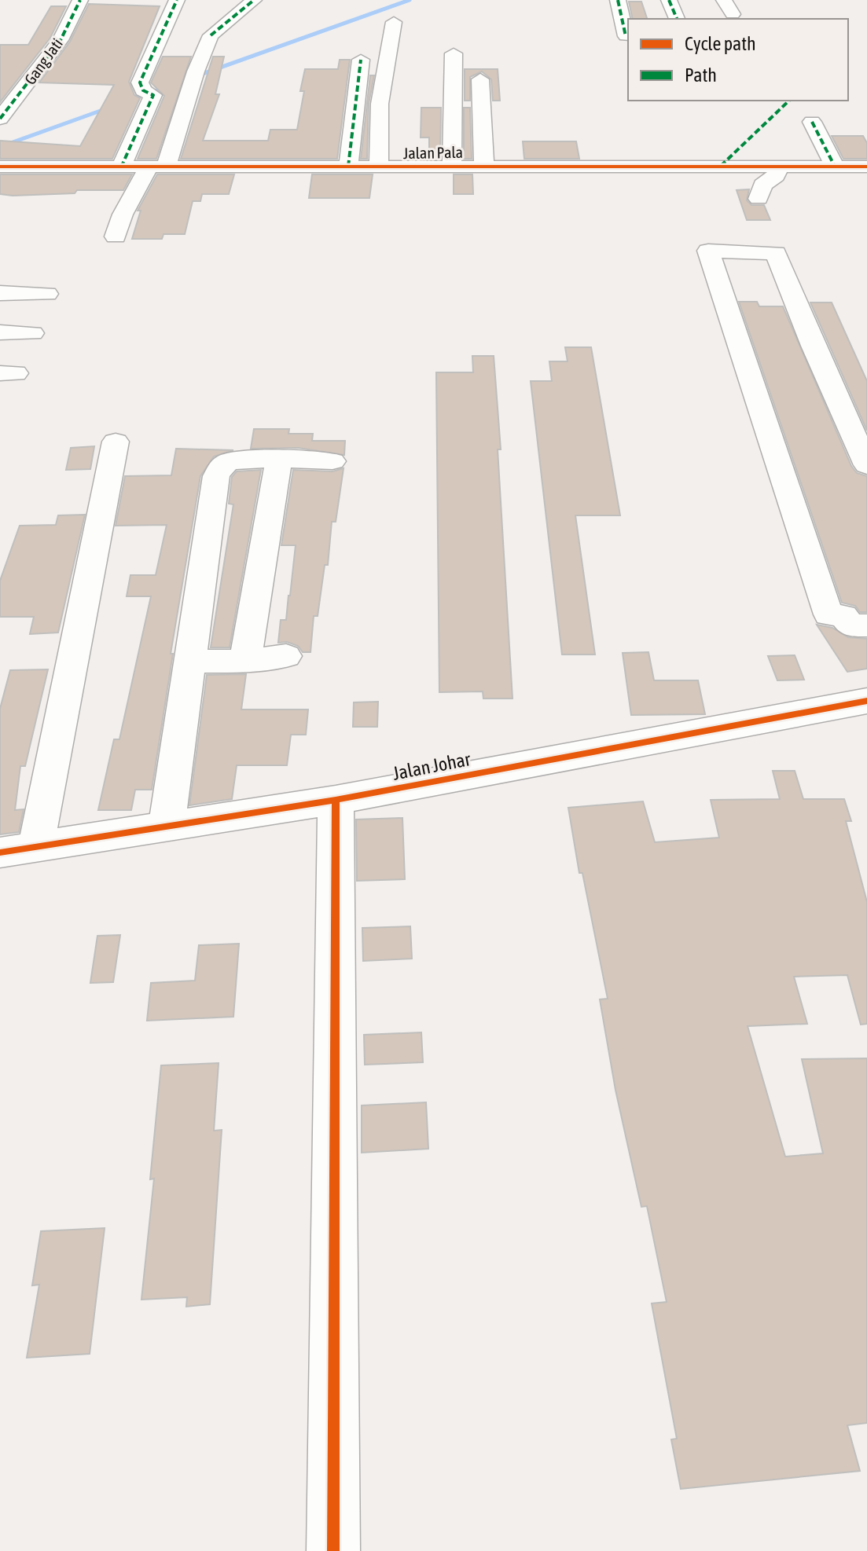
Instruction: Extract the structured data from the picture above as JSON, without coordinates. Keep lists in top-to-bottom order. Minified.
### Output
{"streets":{"street":["Gang Jati","Jalan Pala","Jalan Johar"]},"legend":["Cycle path","Path"]}
